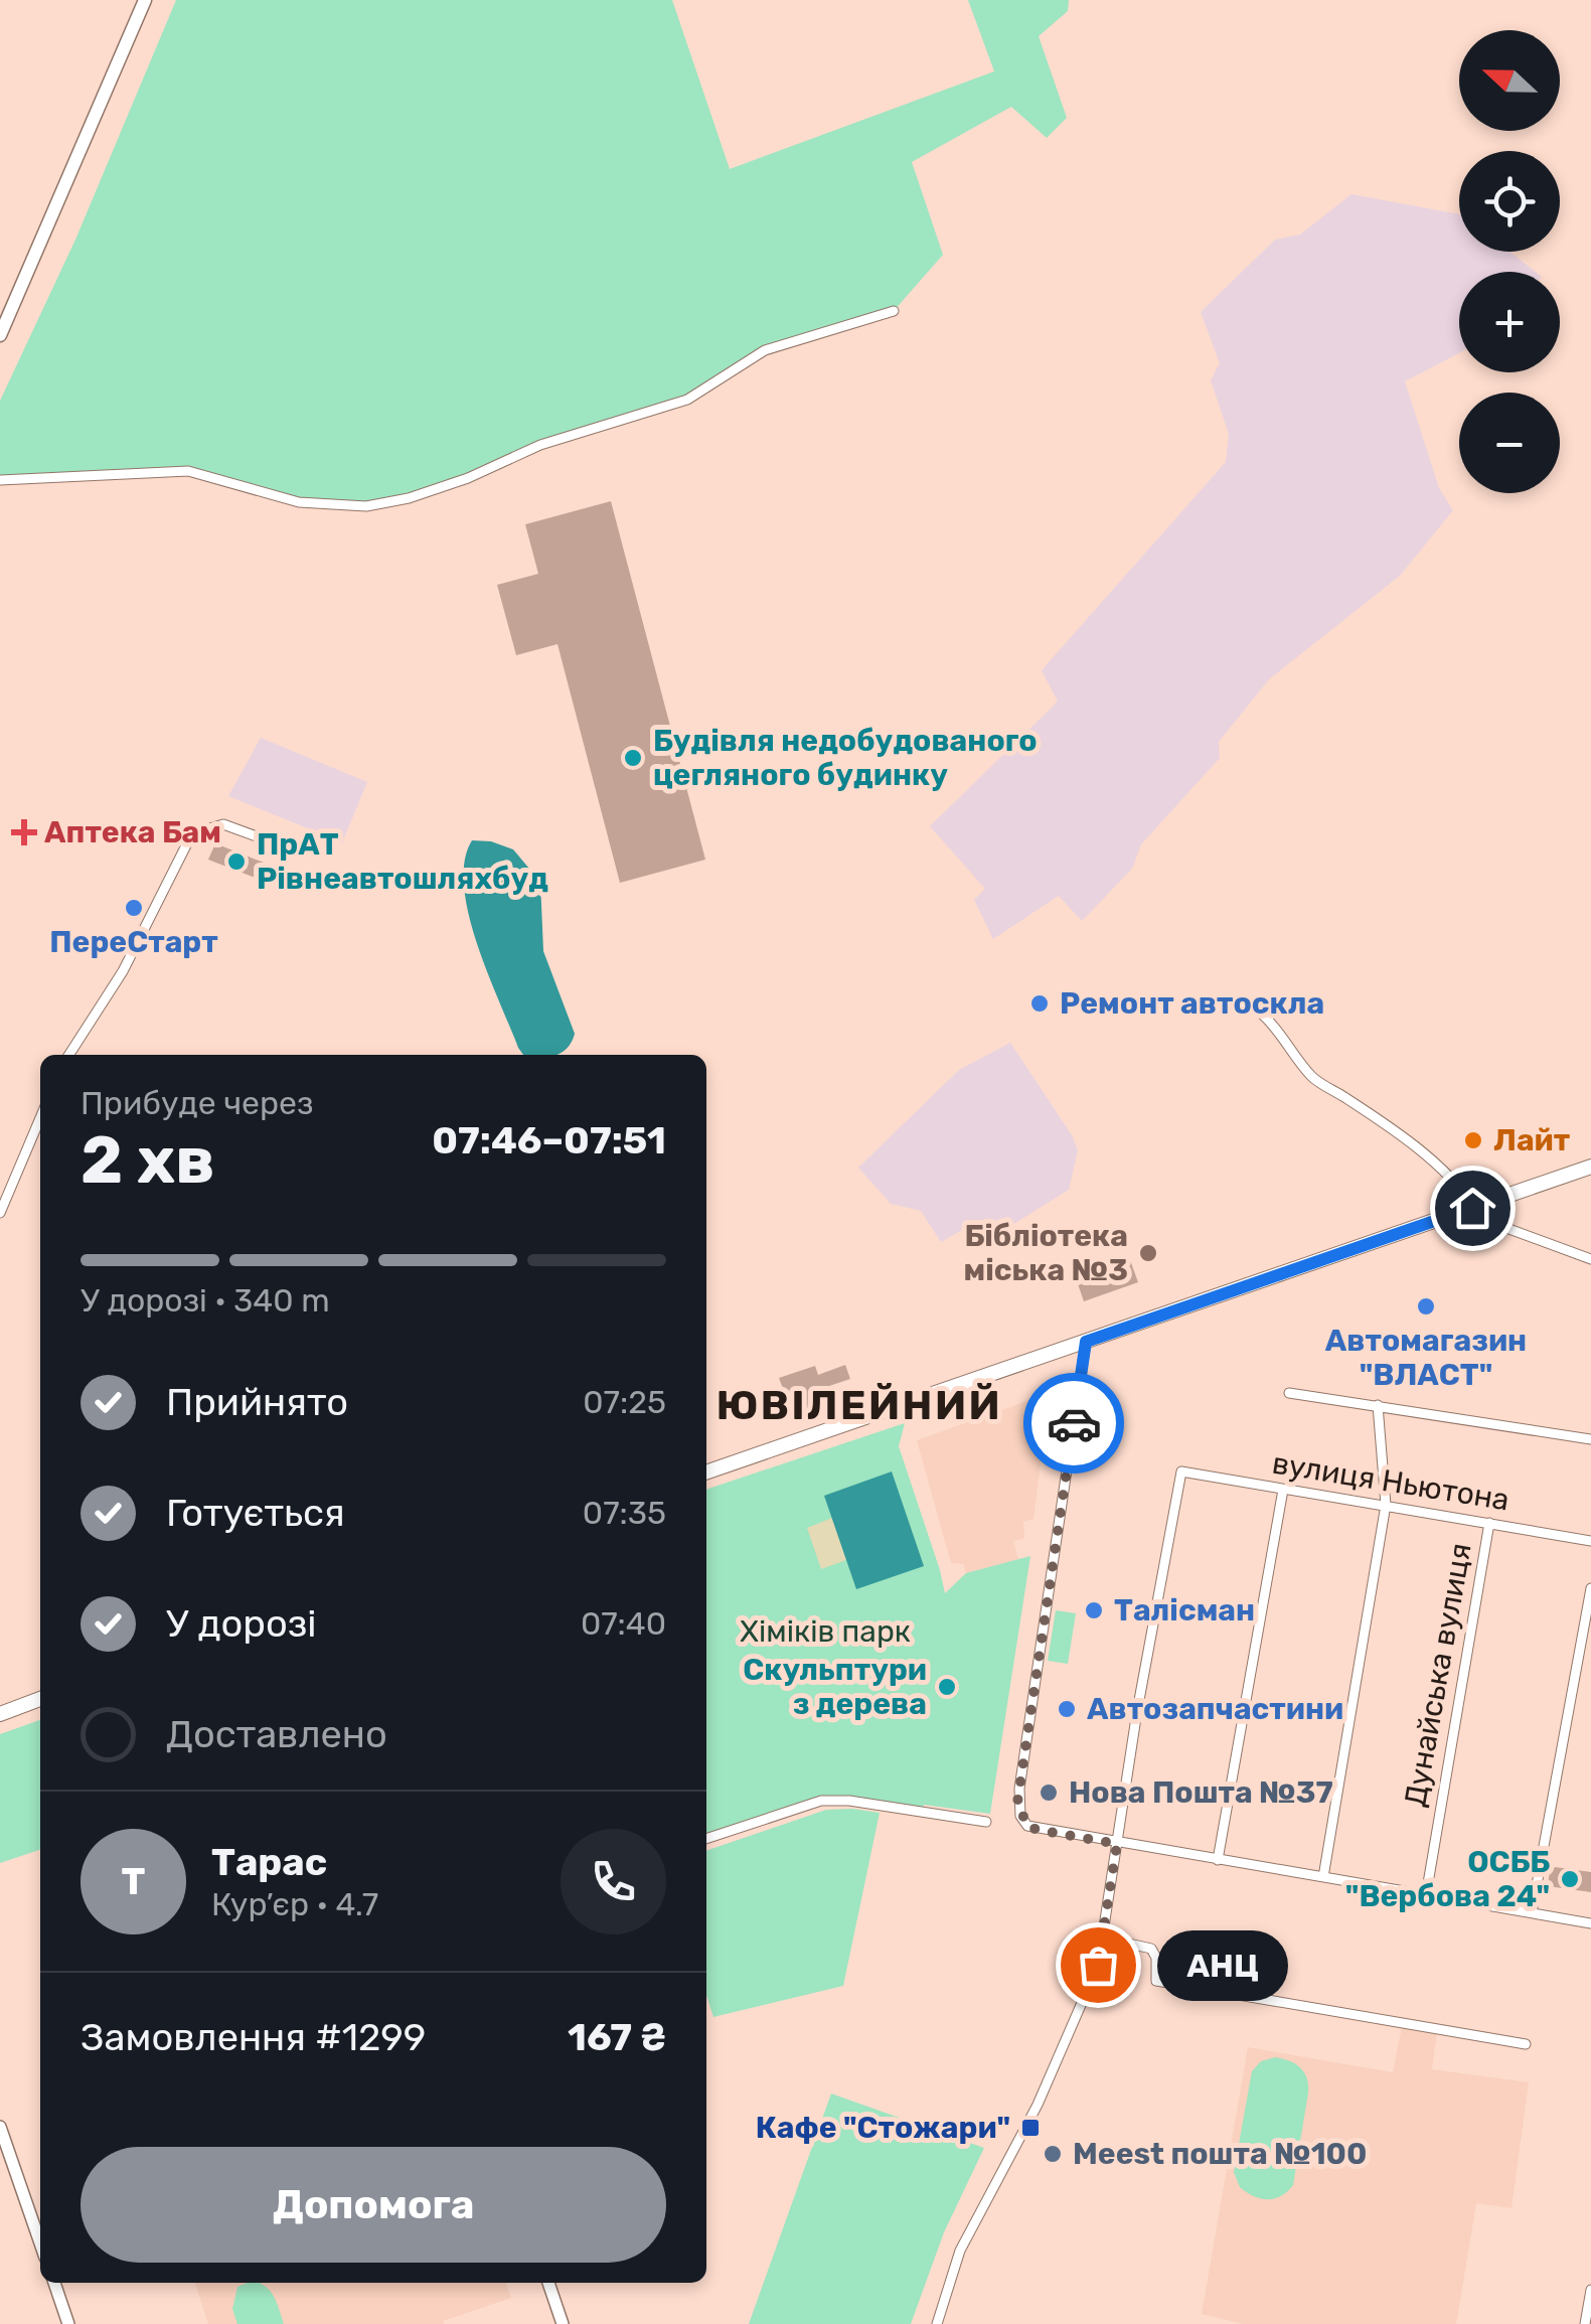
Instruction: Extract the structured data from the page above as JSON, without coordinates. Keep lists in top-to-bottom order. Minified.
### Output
{"streets":{"street":["вулиця Ньютона","Дунайська вулиця"]},"crossings":[["вулиця Ньютона","Дунайська вулиця"]],"districts":["ЮВІЛЕЙНИЙ"],"parks":["Хіміків парк"],"places":{"other":["Будівля недобудованого цегляного будинку","ПрАТ Рівнеавтошляхбуд","ПереСтарт","Ремонт автоскла","Лайт","Бібліотека міська №3","Автомагазин \"ВЛАСТ\"","Талісман","Скульптури з дерева","Автозапчастини","Нова Пошта №37","ОСББ \"Вербова 24\"","АНЦ","Meest пошта №100"],"health":["Аптека Бам"],"transit":["Кафе \"Стожари\""]},"north":"left","page":{"map_buttons":["+","−"],"heading":["2 хв","Прибуде через","07:46–07:51"],"panel":["Тарас","Кур’єр · 4.7","Замовлення #1299","167 ₴"],"bar":"У дорозі · 340 m","list":[["Прийнято","07:25"],["Готується","07:35"],["У дорозі","07:40"],"Доставлено"],"round":"Т","bubble":"АНЦ","buttons":"Допомога"}}
